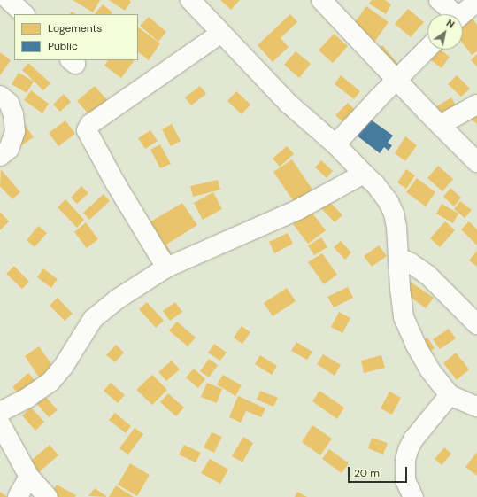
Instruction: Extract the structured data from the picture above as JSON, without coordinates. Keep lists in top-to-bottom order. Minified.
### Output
{"legend":["Logements","Public"],"scale_bar":"20 m","north":"top right"}
